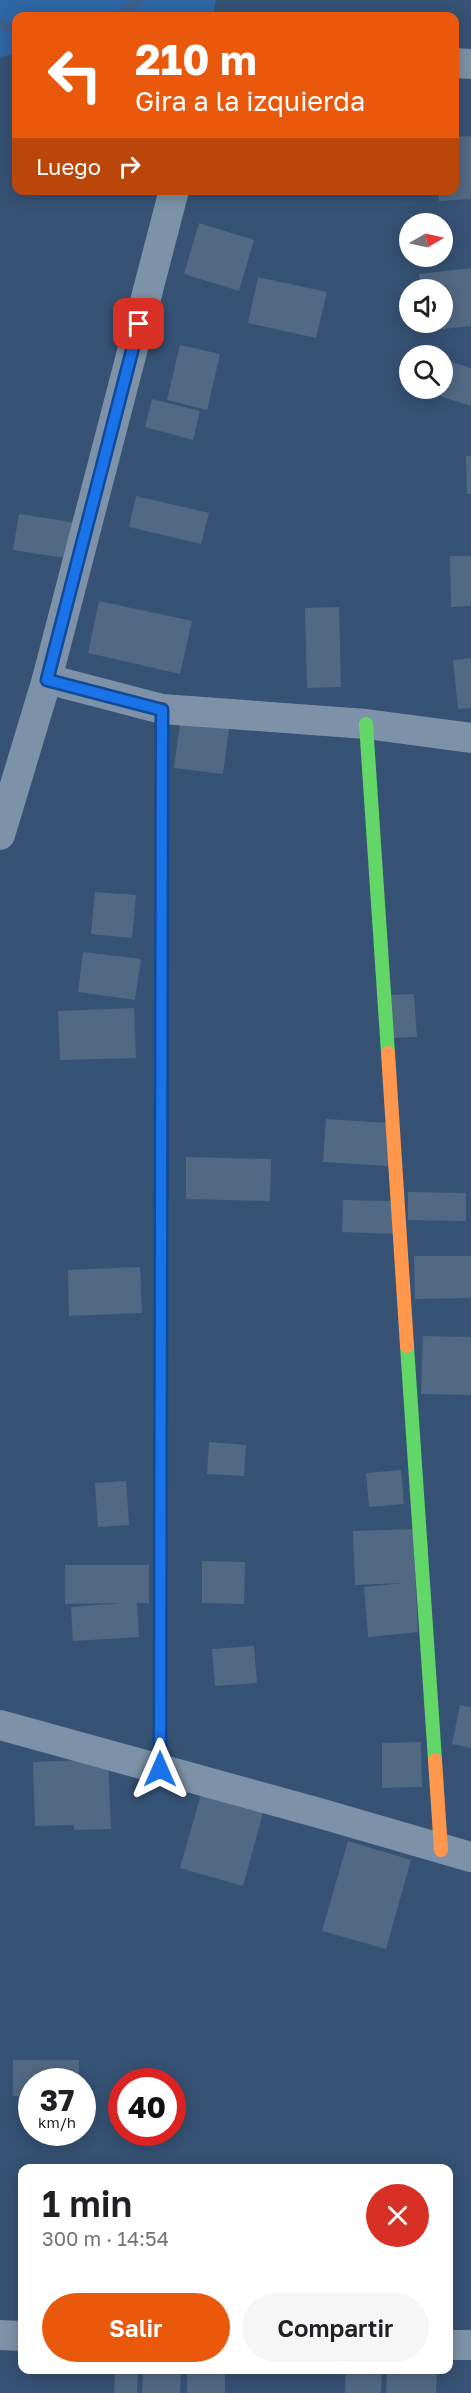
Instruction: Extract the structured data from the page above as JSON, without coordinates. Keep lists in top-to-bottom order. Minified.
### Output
{"north":"right","page":{"turn":["210 m","Gira a la izquierda"],"then":"Luego","speed":"37 km/h","limit":"40","heading":["1 min","300 m · 14:54"],"buttons":["Salir","Compartir"]}}
